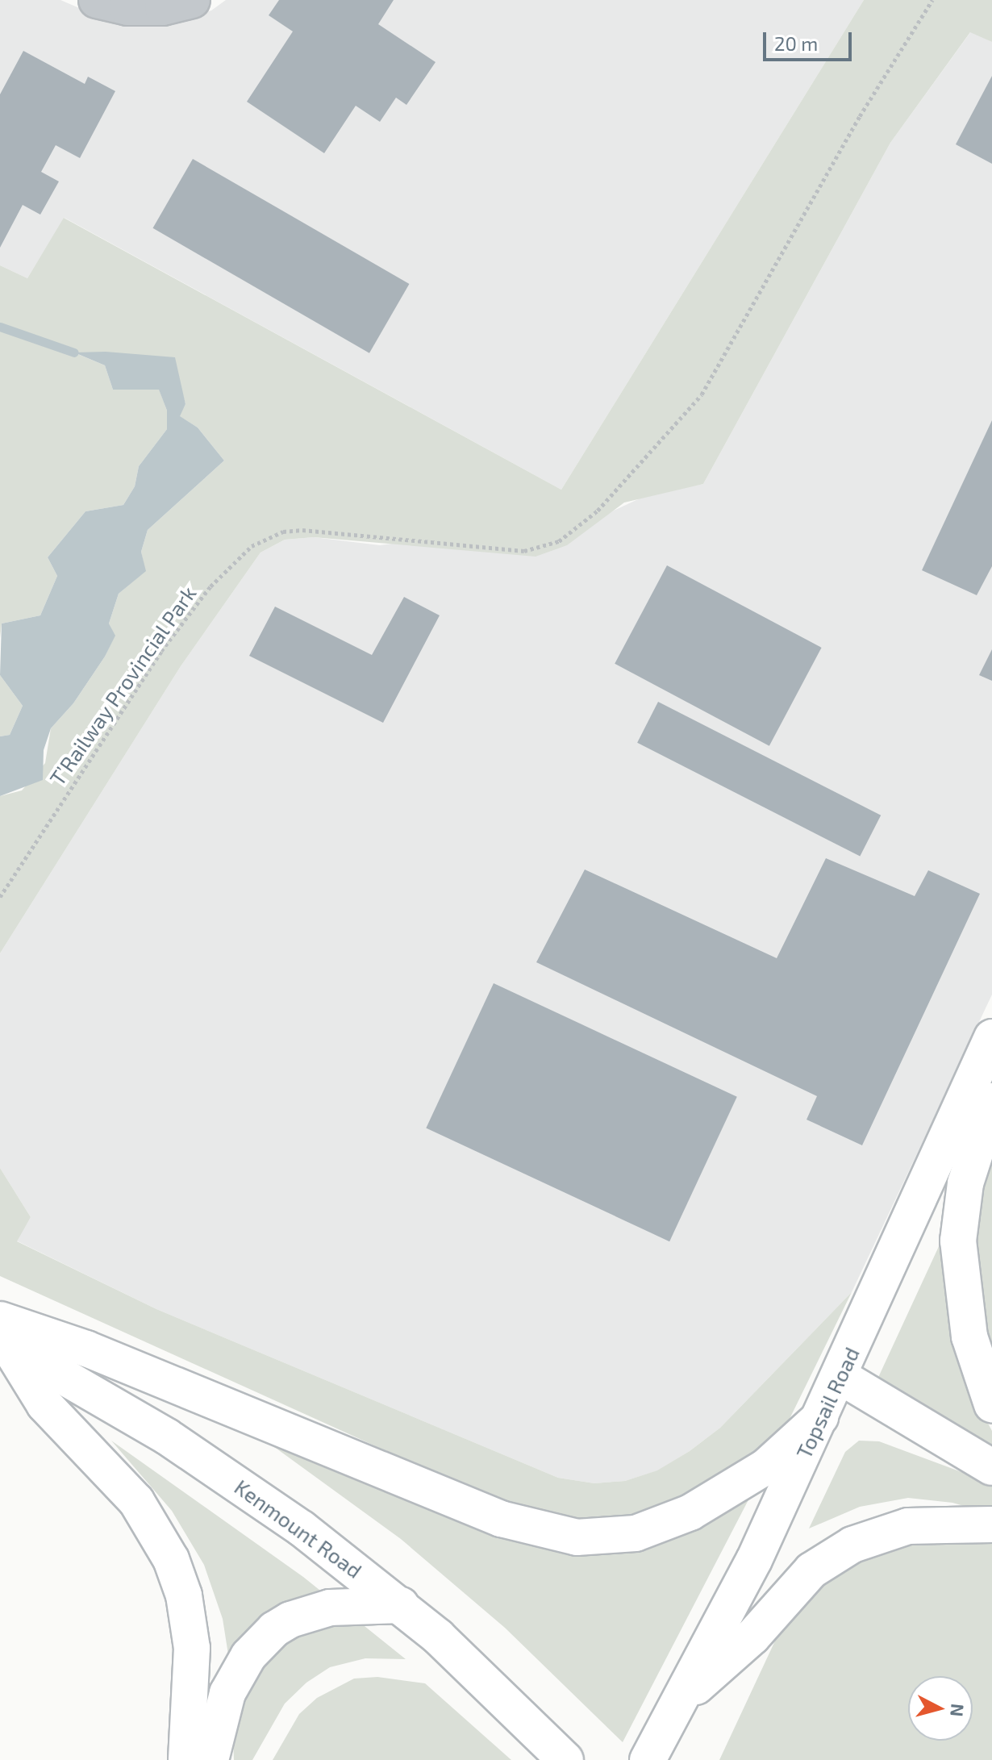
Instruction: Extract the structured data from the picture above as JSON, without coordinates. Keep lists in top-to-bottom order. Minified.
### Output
{"streets":{"main road":["Topsail Road","Kenmount Road"],"path":["T’Railway Provincial Park"]},"scale_bar":"20 m","north":"right"}
